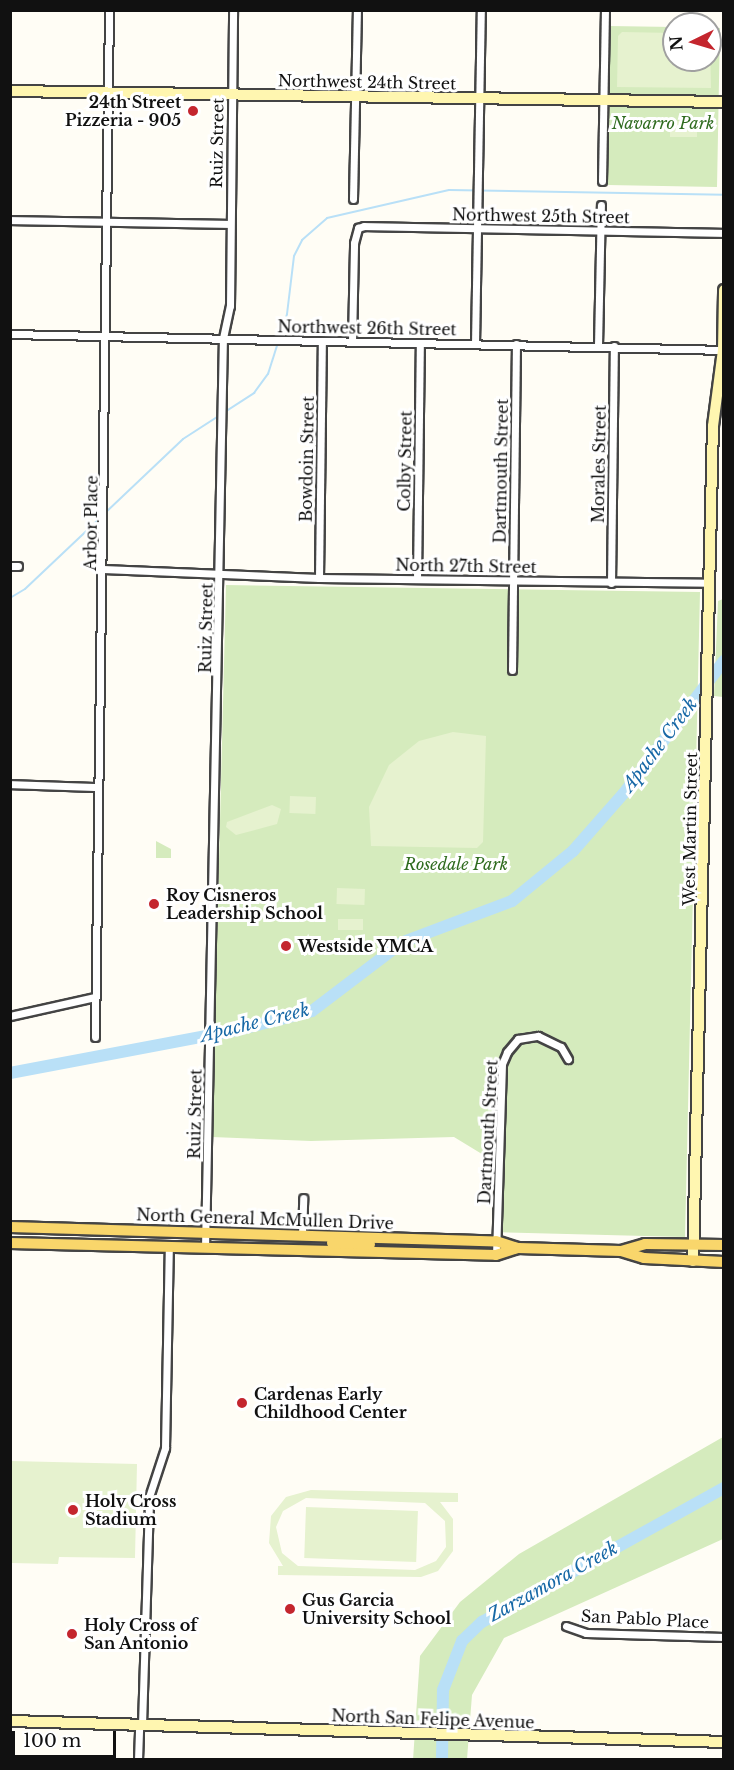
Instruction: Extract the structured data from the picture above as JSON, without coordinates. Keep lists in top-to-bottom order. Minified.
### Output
{"streets":{"main road":["North General McMullen Drive"],"street":["Northwest 24th Street","Ruiz Street","Northwest 25th Street","Northwest 26th Street","Bowdoin Street","Colby Street","Morales Street","Dartmouth Street","Arbor Place","North 27th Street","West Martin Street","San Pablo Place","North San Felipe Avenue"]},"crossings":[["Northwest 24th Street","Ruiz Street"],["Northwest 24th Street","Arbor Place"],["Ruiz Street","Northwest 26th Street"],["Ruiz Street","North 27th Street"],["Ruiz Street","North General McMullen Drive"],["Northwest 25th Street","Northwest 26th Street"],["Northwest 26th Street","Bowdoin Street"],["Northwest 26th Street","Colby Street"],["Northwest 26th Street","Morales Street"],["Northwest 26th Street","Dartmouth Street"],["Northwest 26th Street","Arbor Place"],["Northwest 26th Street","West Martin Street"],["Bowdoin Street","North 27th Street"],["Colby Street","North 27th Street"],["Morales Street","North 27th Street"],["Dartmouth Street","North 27th Street"],["Dartmouth Street","North General McMullen Drive"],["Arbor Place","North 27th Street"],["North 27th Street","West Martin Street"],["West Martin Street","North General McMullen Drive"]],"water":["Apache Creek","Zarzamora Creek"],"parks":["Navarro Park","Rosedale Park"],"places":["24th Street Pizzeria - 905","Roy Cisneros Leadership School","Westside YMCA","Cardenas Early Childhood Center","Holy Cross Stadium","Gus Garcia University School","Holy Cross of San Antonio"],"scale_bar":"100 m","north":"left"}
